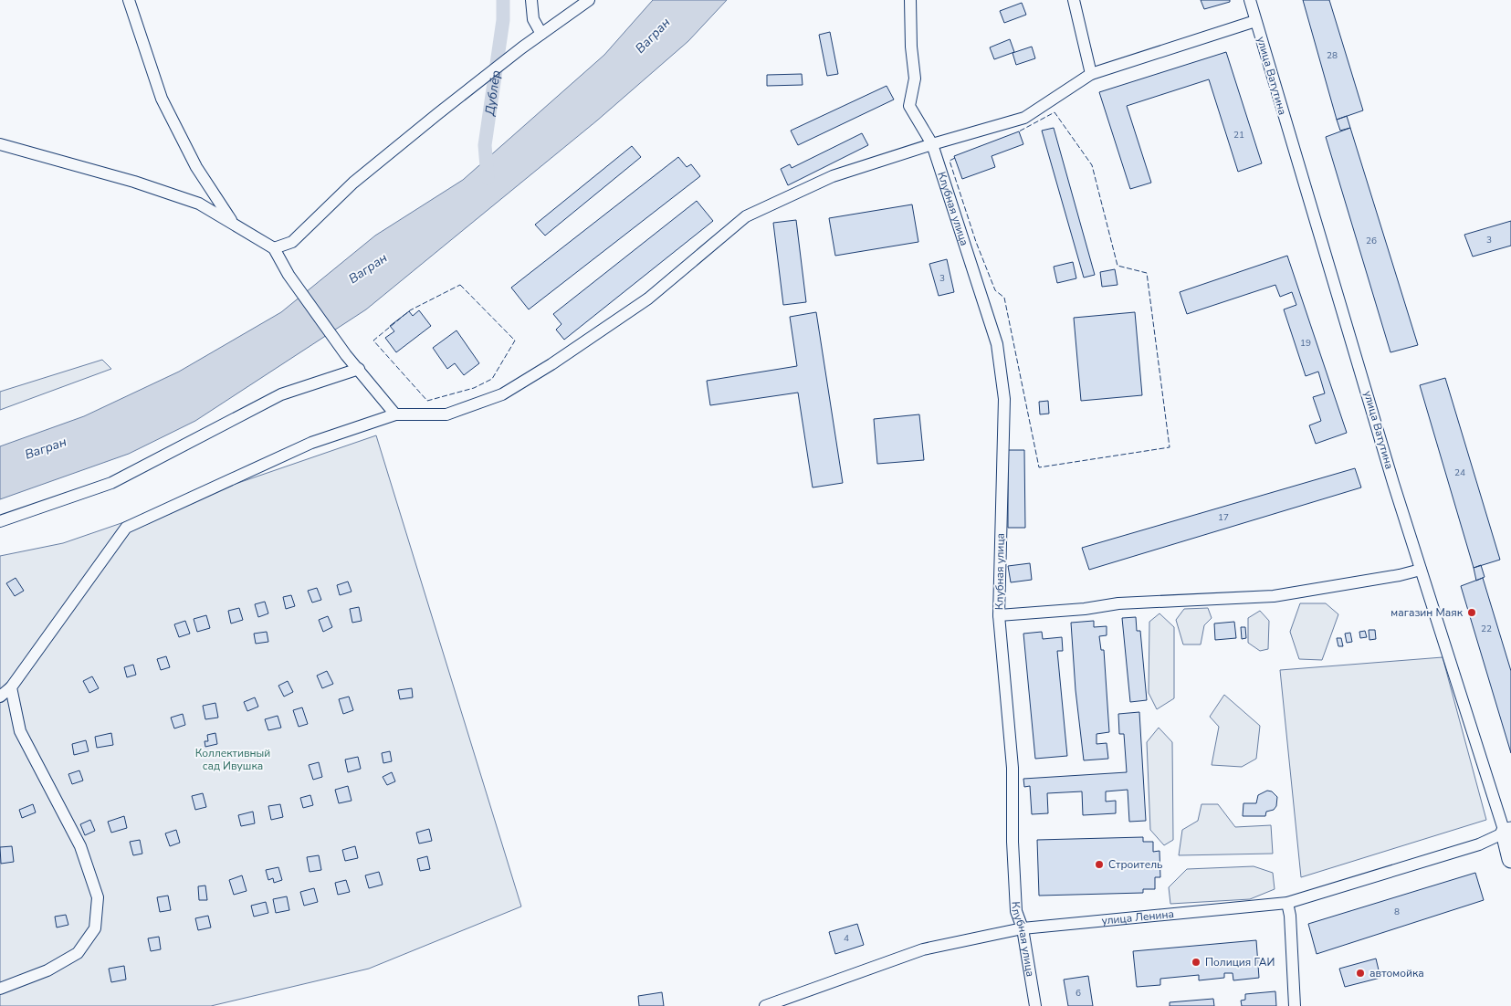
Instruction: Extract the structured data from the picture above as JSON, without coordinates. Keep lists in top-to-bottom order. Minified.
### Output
{"streets":{"main road":["улица Ватутина"],"street":["Клубная улица","улица Ленина"]},"crossings":[["улица Ватутина","улица Ленина"],["Клубная улица","улица Ленина"]],"water":["Вагран","Дублёр"],"parks":["Коллективный сад Ивушка"],"places":["магазин Маяк","Строитель","Полиция ГАИ","автомойка"],"house_numbers":["28","21","3","26","3","19","24","17","22","8","4","6"]}
